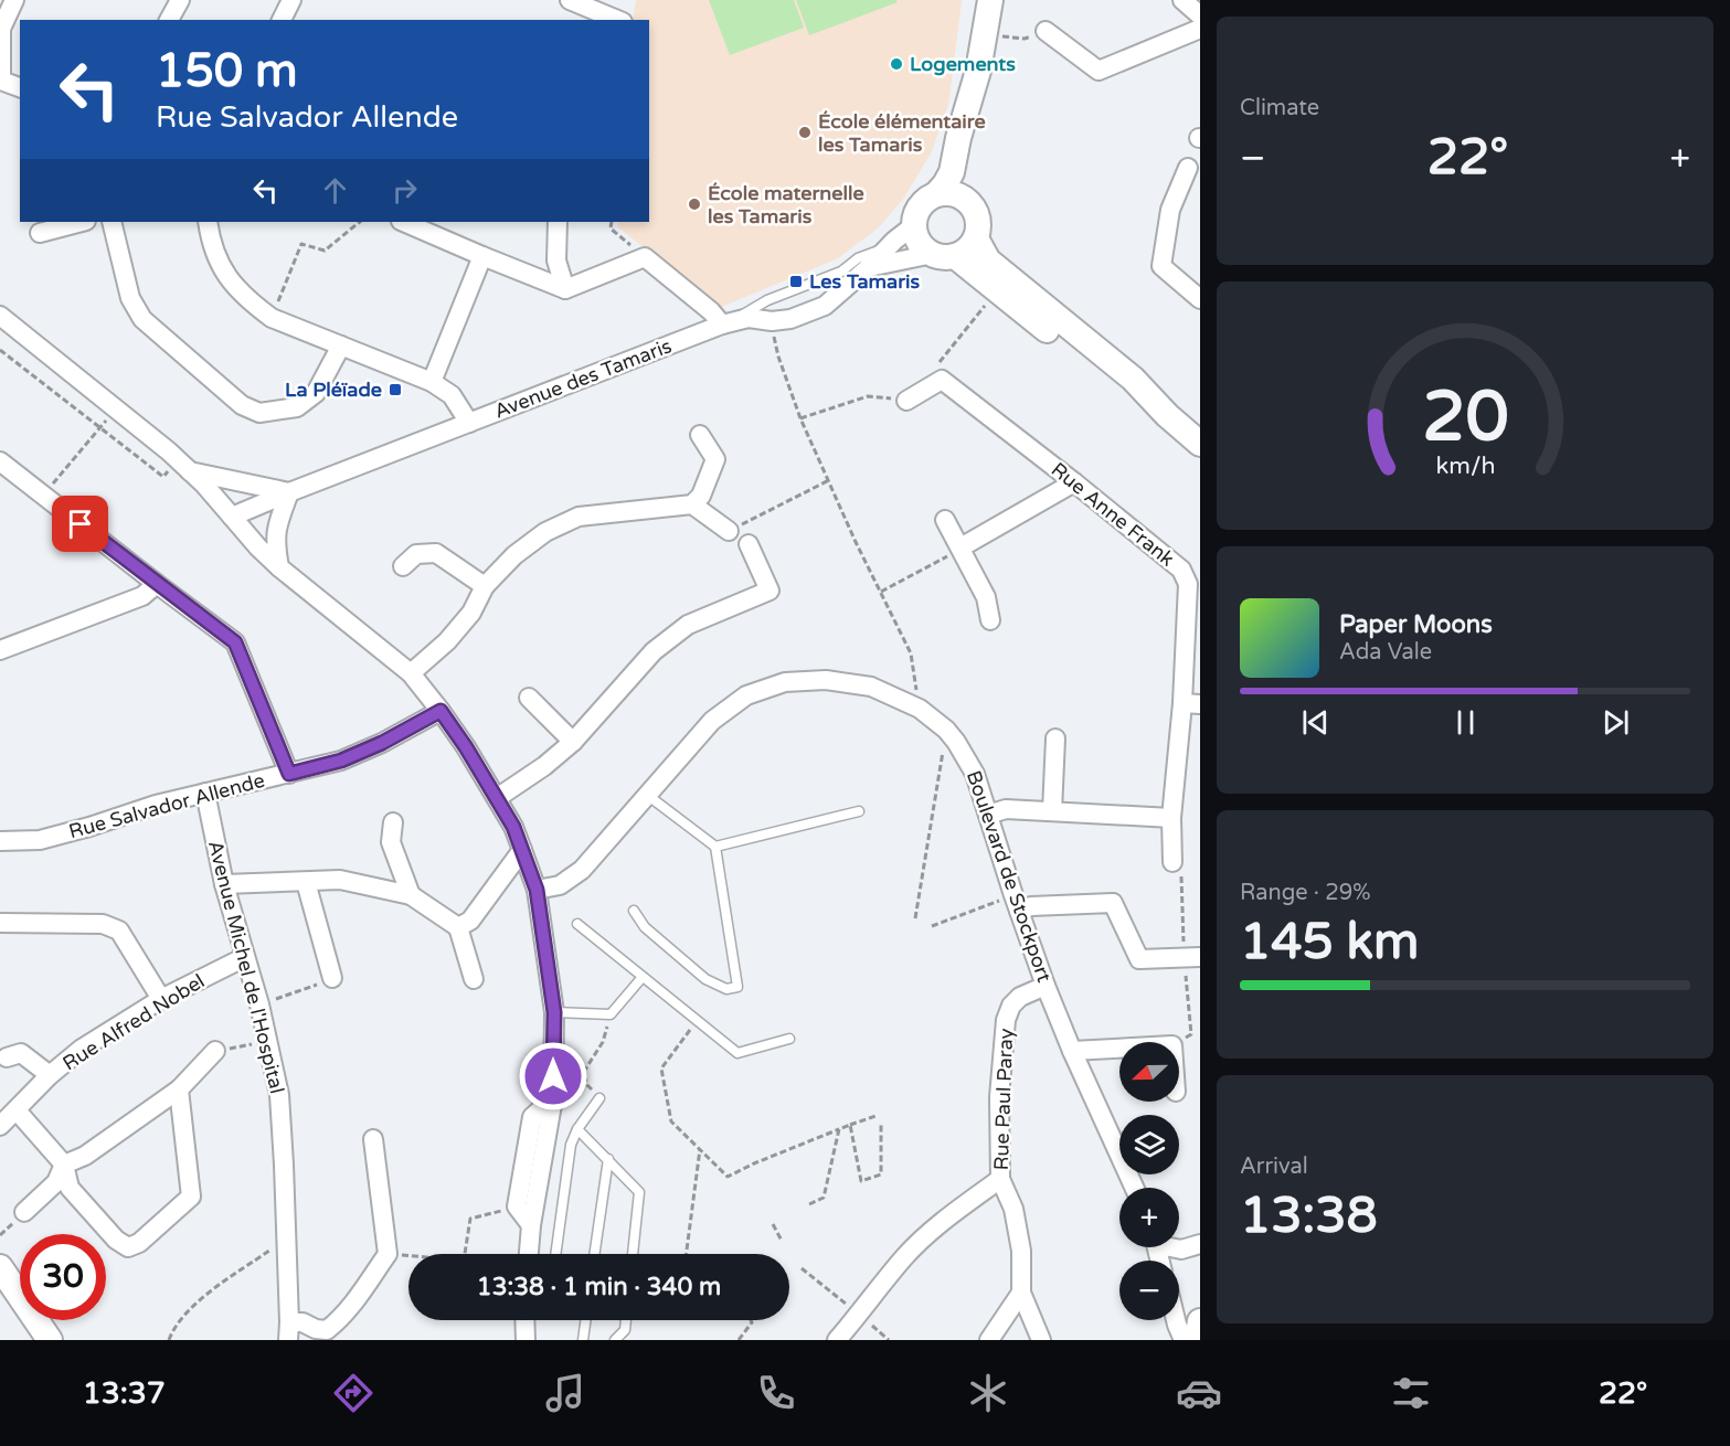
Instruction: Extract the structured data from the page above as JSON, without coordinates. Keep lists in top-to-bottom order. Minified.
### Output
{"streets":{"street":["Avenue des Tamaris","Rue Anne Frank","Rue Salvador Allende","Boulevard de Stockport","Avenue Michel de l'Hospital","Rue Alfred Nobel","Rue Paul Paray"]},"crossings":[["Rue Salvador Allende","Avenue Michel de l'Hospital"],["Boulevard de Stockport","Rue Paul Paray"],["Avenue Michel de l'Hospital","Rue Alfred Nobel"]],"places":{"other":["Logements","École élémentaire les Tamaris","École maternelle les Tamaris"],"transit":["Les Tamaris","La Pléïade"]},"north":"left","page":{"tile":["Climate",["Range · 29%","145 km"],["Arrival","13:38"]],"turn":["150 m","Rue Salvador Allende"],"heat":["−","22°","+"],"song":["Paper Moons","Ada Vale"],"map_buttons":["+","−"],"limit":"30","trip":"13:38 · 1 min · 340 m","tabs":["13:37","22°"],"gauge":["20","km/h"]}}
